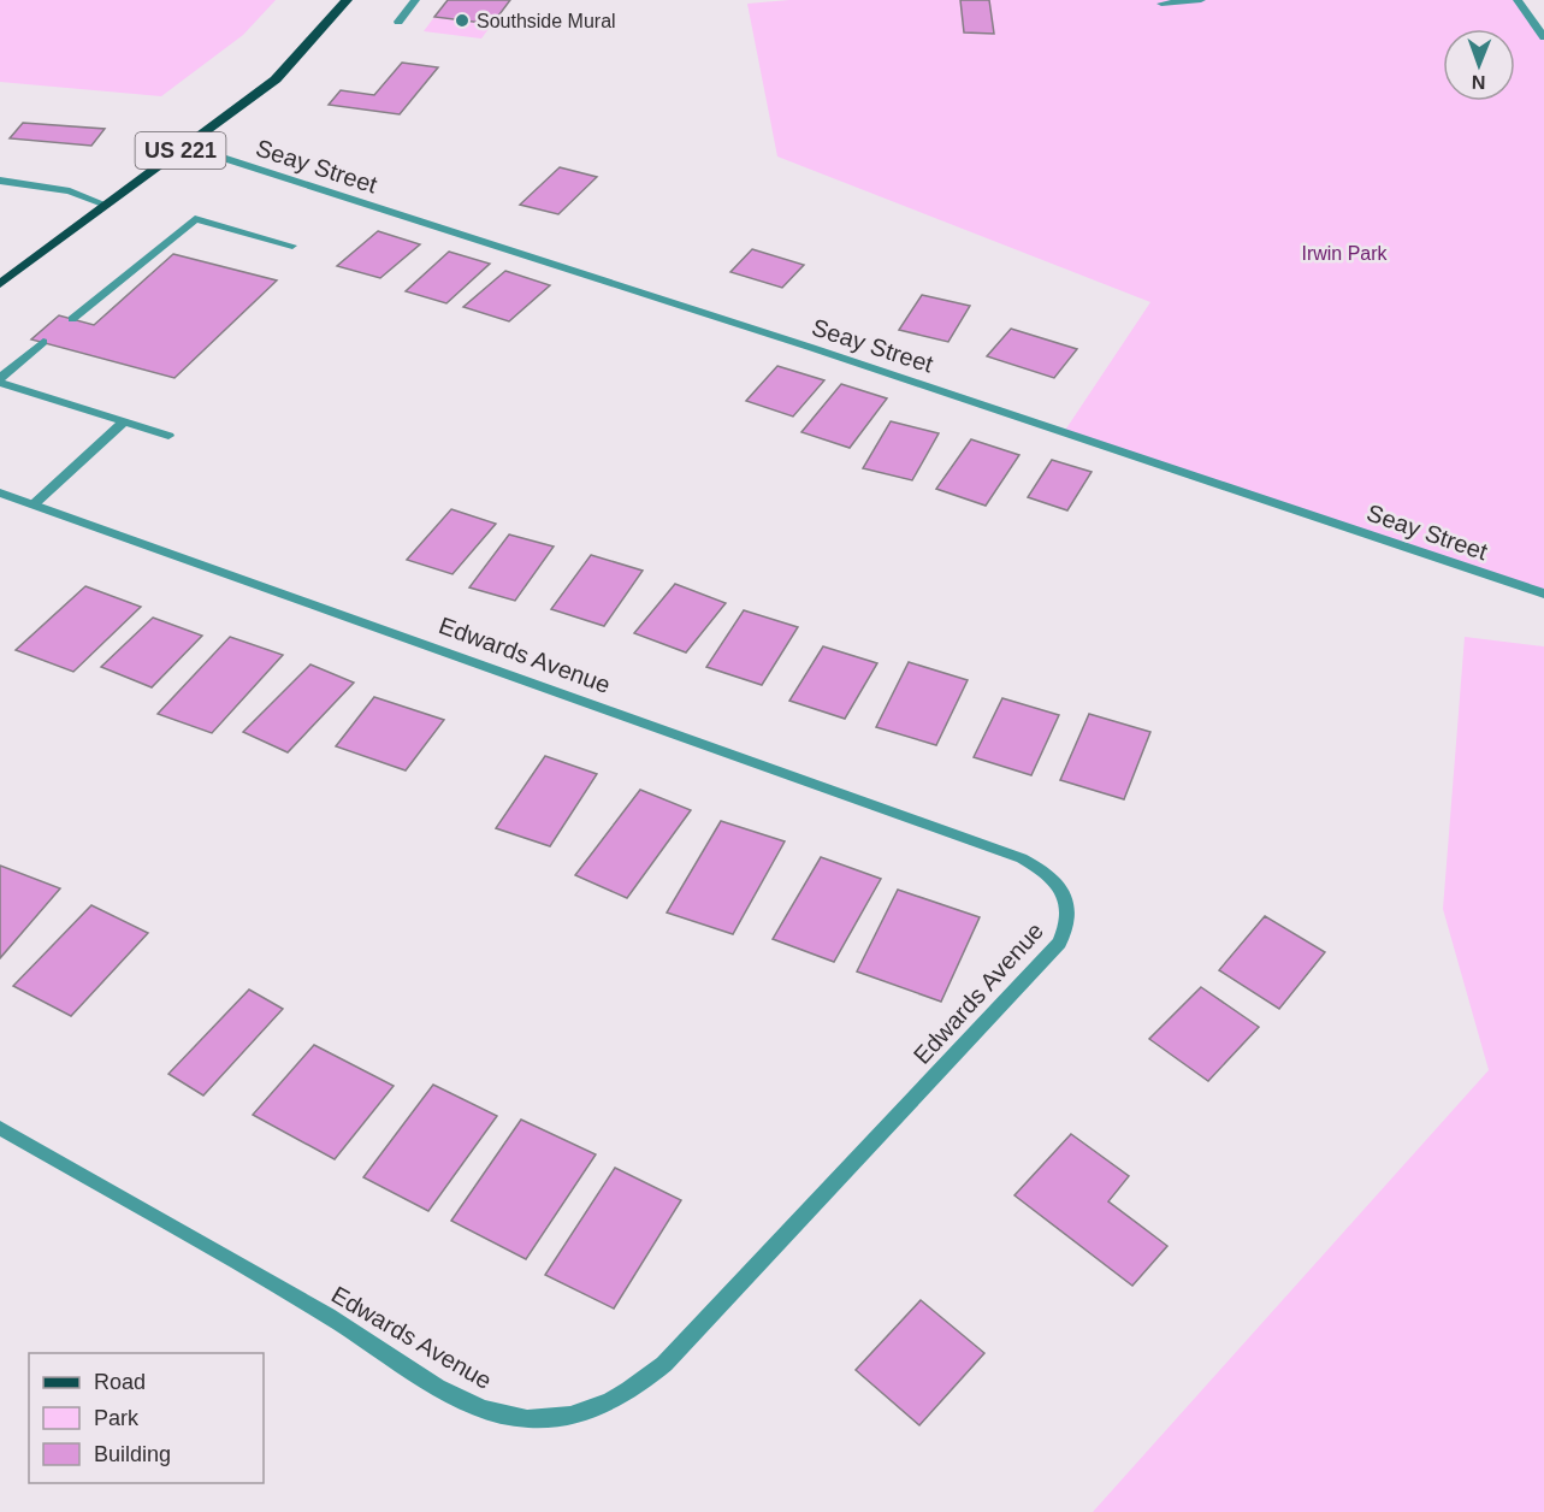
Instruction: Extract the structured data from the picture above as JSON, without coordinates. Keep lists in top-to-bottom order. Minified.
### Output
{"streets":{"main road":["US 221"],"street":["Seay Street","Edwards Avenue"]},"crossings":[["US 221","Seay Street"]],"parks":["Irwin Park"],"places":["Southside Mural"],"legend":["Road","Park","Building"],"north":"bottom"}
